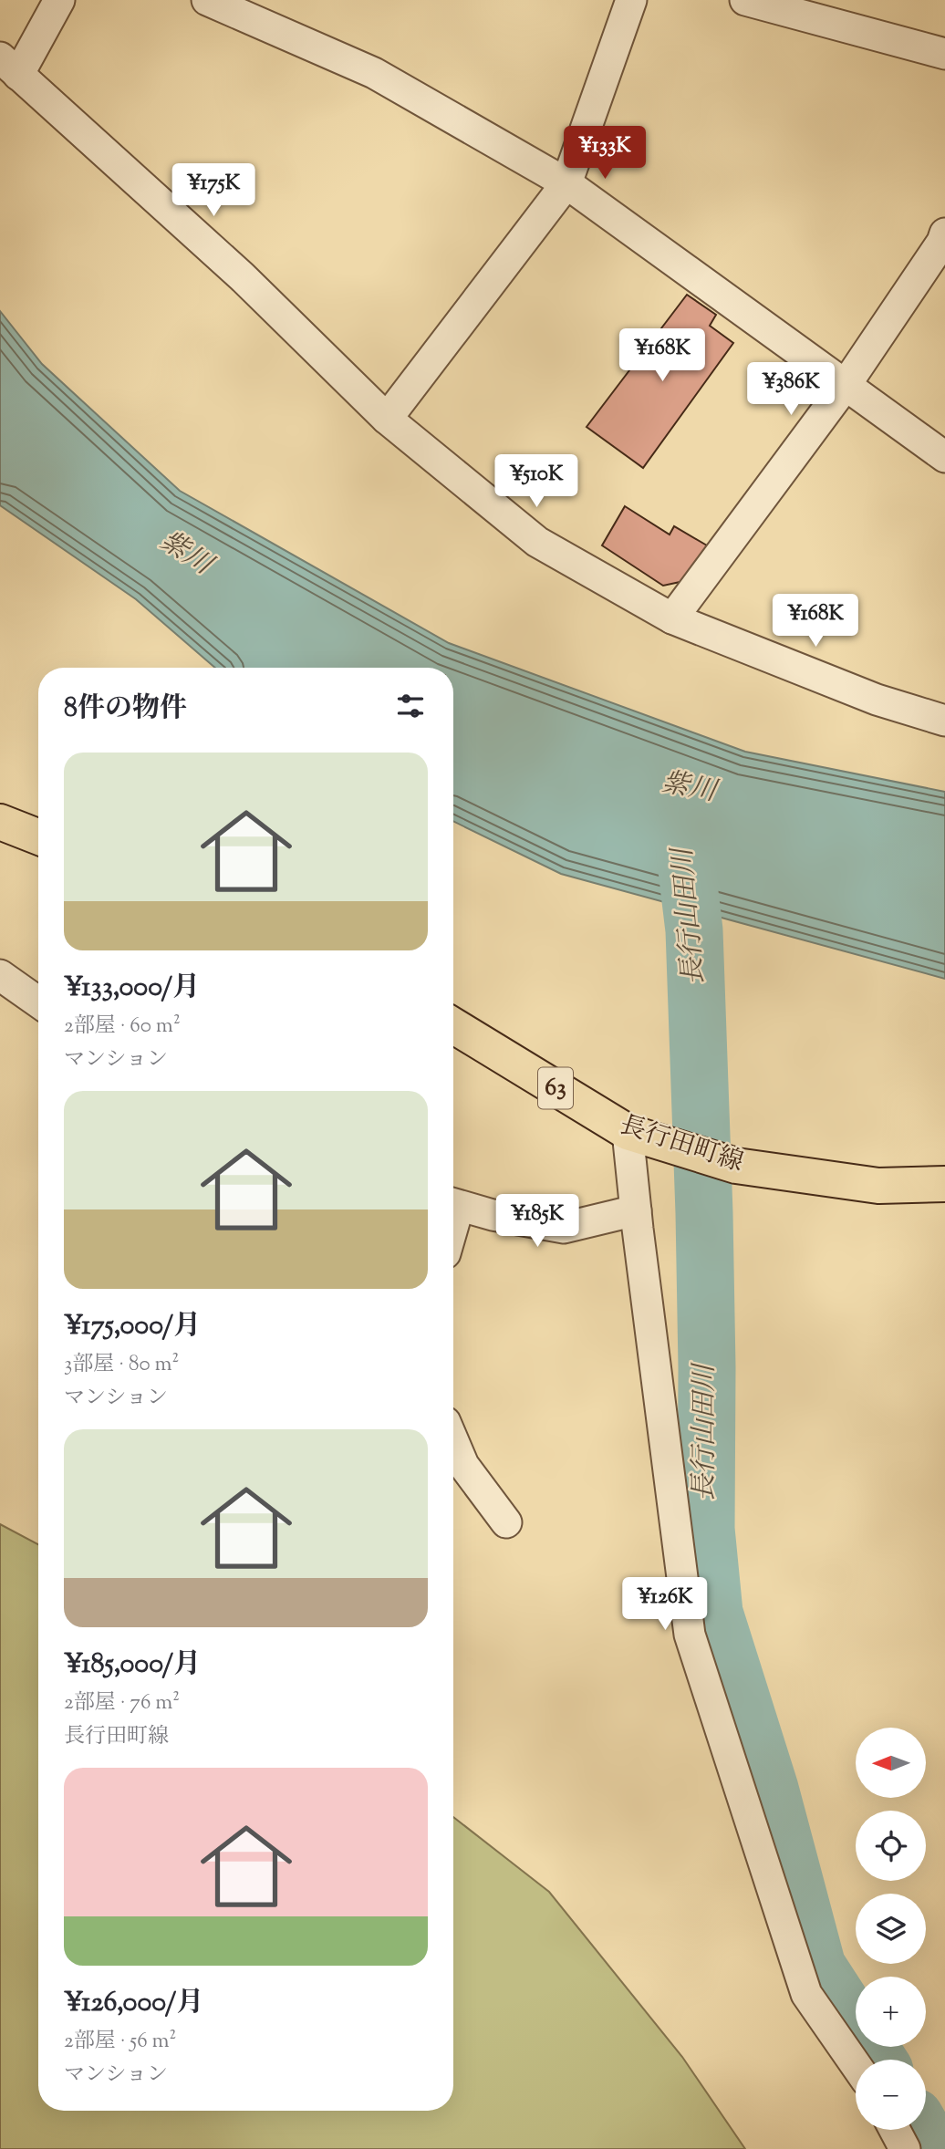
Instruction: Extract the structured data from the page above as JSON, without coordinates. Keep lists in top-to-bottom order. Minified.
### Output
{"streets":{"main road":["63","長行田町線"]},"water":["紫川","長行山田川"],"north":"left","page":{"price":["¥133K","¥175K","¥168K","¥386K","¥510K","¥168K","¥185K","¥126K"],"heading":"8件の物件","list":[{"name":"¥133,000/月","note":"2部屋 · 60 m² · マンション"},{"name":"¥175,000/月","note":"3部屋 · 80 m² · マンション"},{"name":"¥185,000/月","note":"2部屋 · 76 m² · 長行田町線"},{"name":"¥126,000/月","note":"2部屋 · 56 m² · マンション"}],"map_buttons":["+","−"]}}
